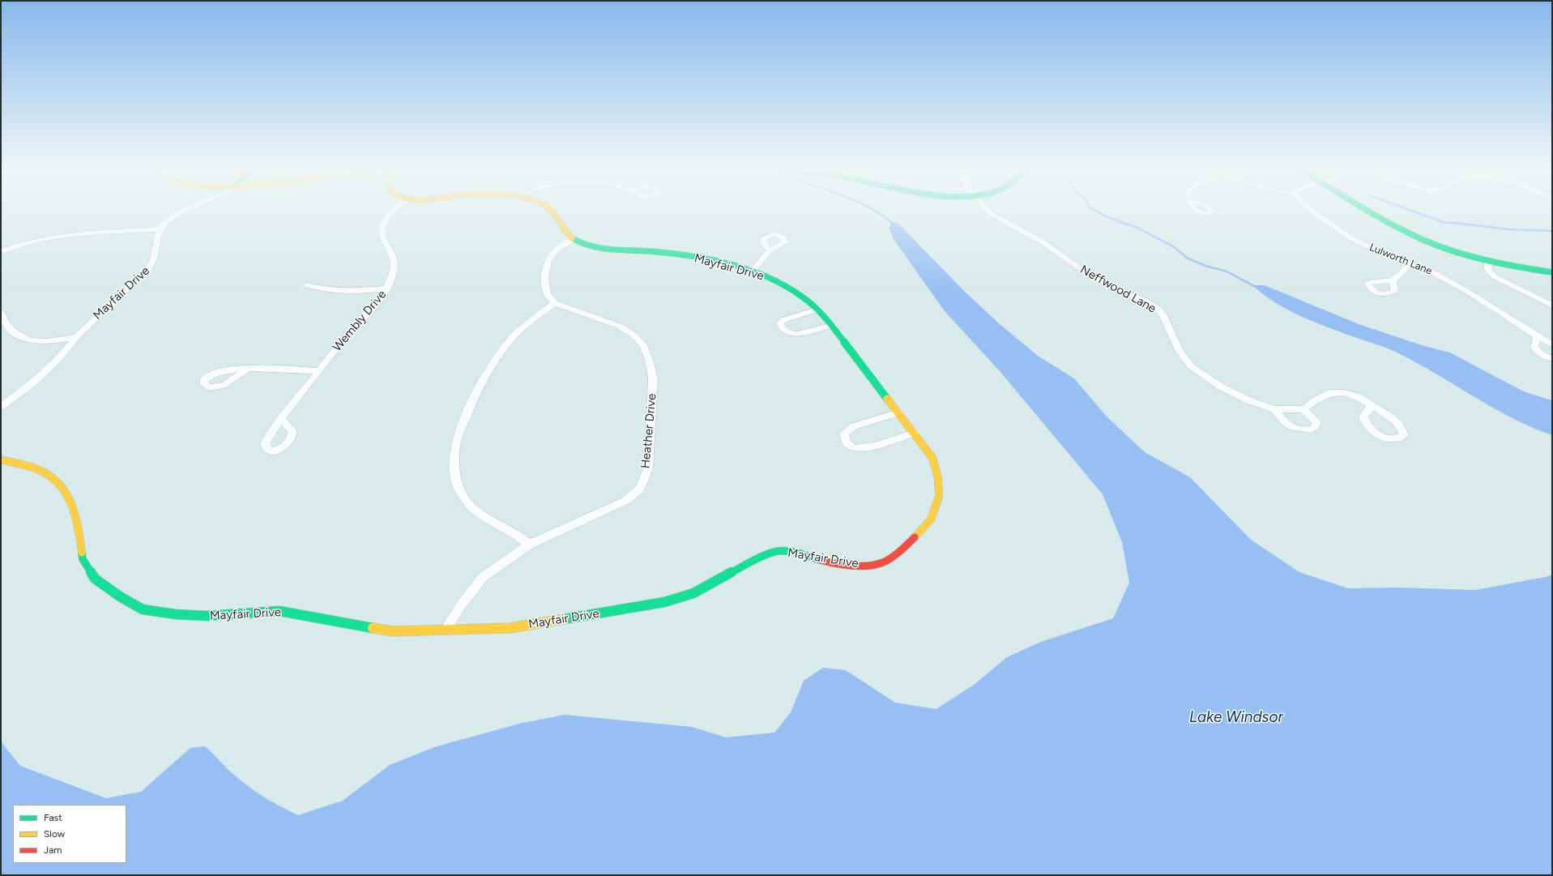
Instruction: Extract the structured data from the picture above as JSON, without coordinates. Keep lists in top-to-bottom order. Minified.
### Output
{"streets":{"street":["Lulworth Lane","Mayfair Drive","Neffwood Lane","Wembly Drive","Heather Drive"]},"crossings":[["Mayfair Drive","Heather Drive"]],"water":["Lake Windsor"],"legend":["Fast","Slow","Jam"]}
